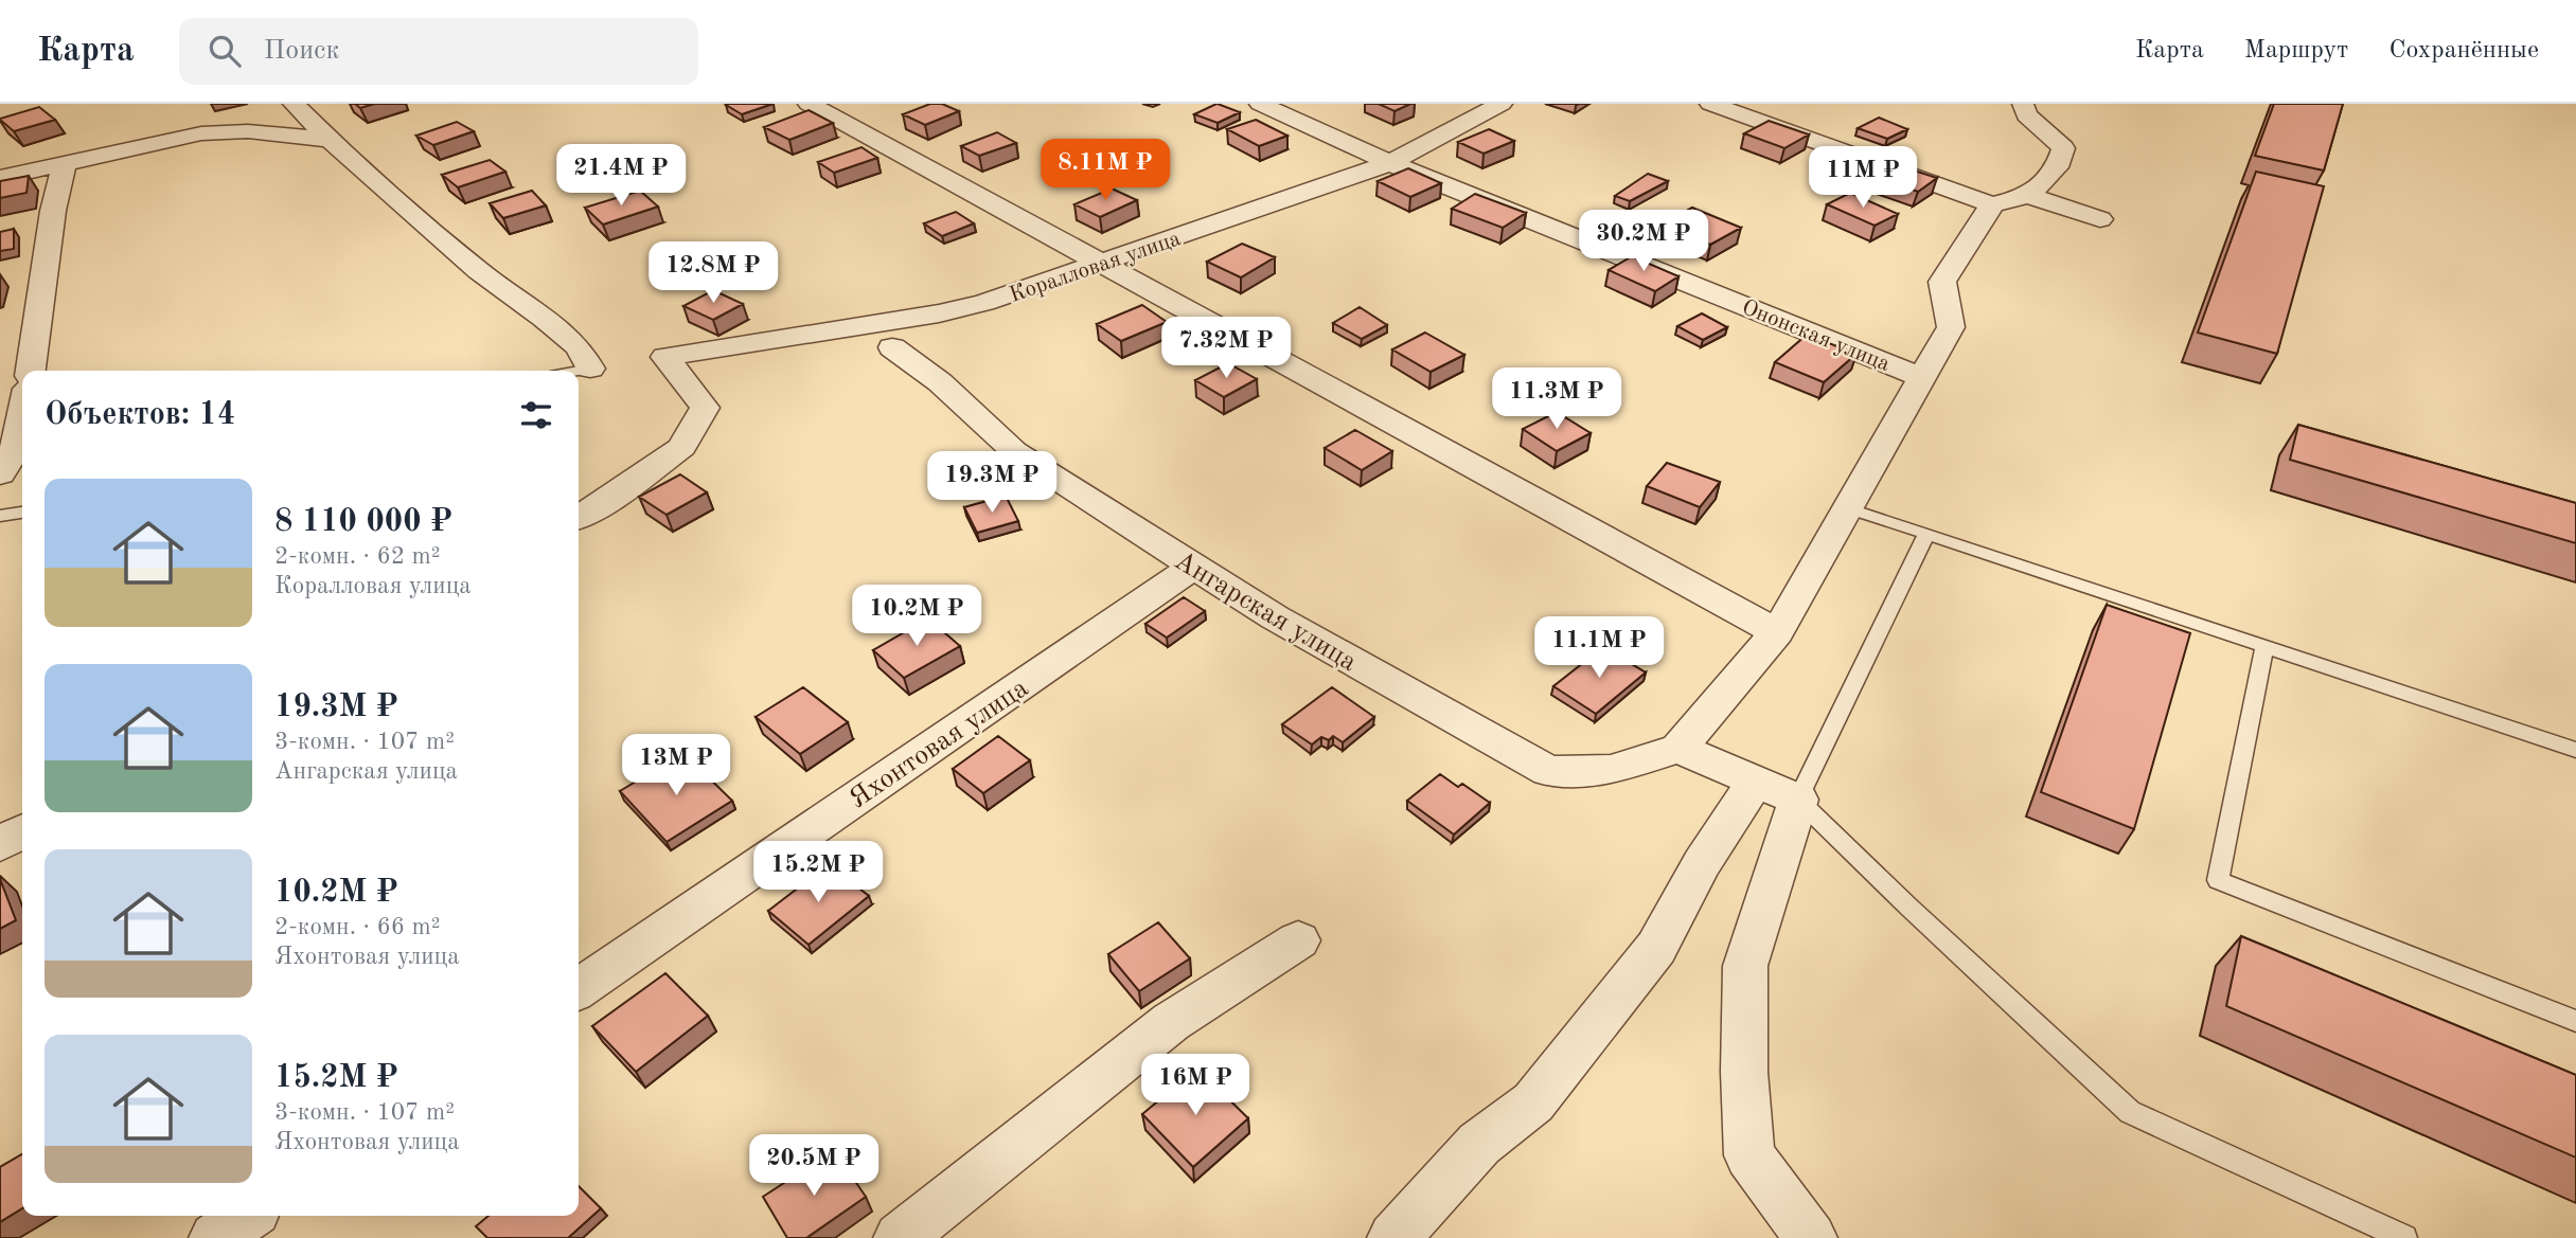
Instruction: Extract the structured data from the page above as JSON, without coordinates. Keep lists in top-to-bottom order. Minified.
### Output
{"streets":{"street":["Коралловая улица","Ононская улица","Ангарская улица","Яхонтовая улица"]},"crossings":[["Коралловая улица","Ононская улица"],["Ангарская улица","Яхонтовая улица"]],"page":{"header":"Карта","search":"Поиск","nav":["Карта","Маршрут","Сохранённые"],"price":["8.11M ₽","21.4M ₽","11M ₽","30.2M ₽","12.8M ₽","7.32M ₽","11.3M ₽","19.3M ₽","10.2M ₽","11.1M ₽","13M ₽","15.2M ₽","16M ₽","20.5M ₽"],"heading":"Объектов: 14","list":[{"name":"8 110 000 ₽","note":"2-комн. · 62 m² · Коралловая улица"},{"name":"19.3M ₽","note":"3-комн. · 107 m² · Ангарская улица"},{"name":"10.2M ₽","note":"2-комн. · 66 m² · Яхонтовая улица"},{"name":"15.2M ₽","note":"3-комн. · 107 m² · Яхонтовая улица"}]}}
